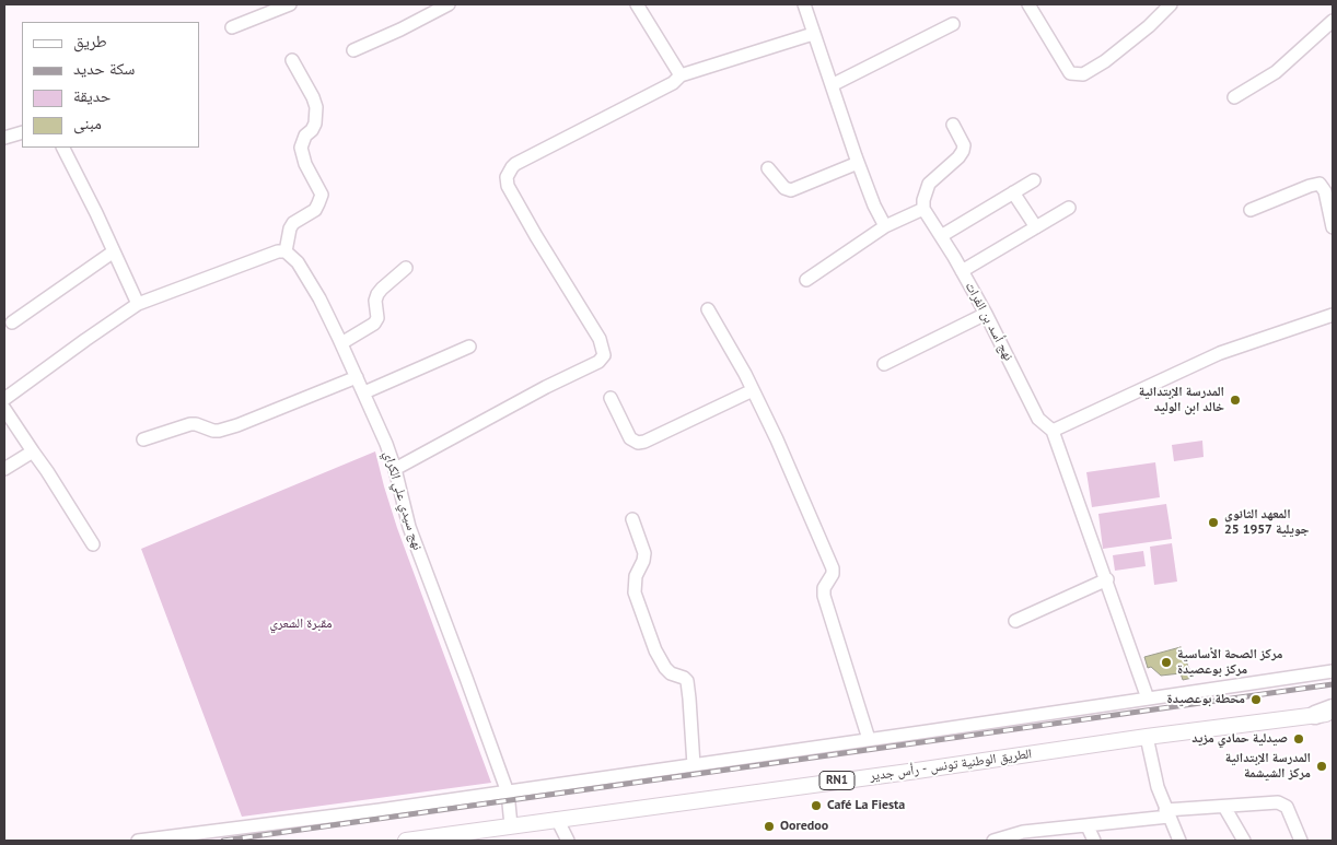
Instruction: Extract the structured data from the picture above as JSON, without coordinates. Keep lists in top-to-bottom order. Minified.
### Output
{"streets":{"main road":["الطريق الوطنية تونس - رأس جدير","RN1"],"street":["نهج أسد بن الفرات","نهج سيدي علي الكراي"]},"crossings":[["نهج سيدي علي الكراي","الطريق الوطنية تونس - رأس جدير"]],"parks":["مقبرة الشعري"],"places":["المدرسة الإبتدائية خالد ابن الوليد","المعهد الثانوي 25 جويلية 1957","مركز الصحة الأساسية مركز بوعصيدة","محطة بوعصيدة","صيدلية حمادي مزيد","المدرسة الإبتدائية مركز الشيشمة","Café La Fiesta","Ooredoo"],"legend":["طريق","سكة حديد","حديقة","مبنى"]}
